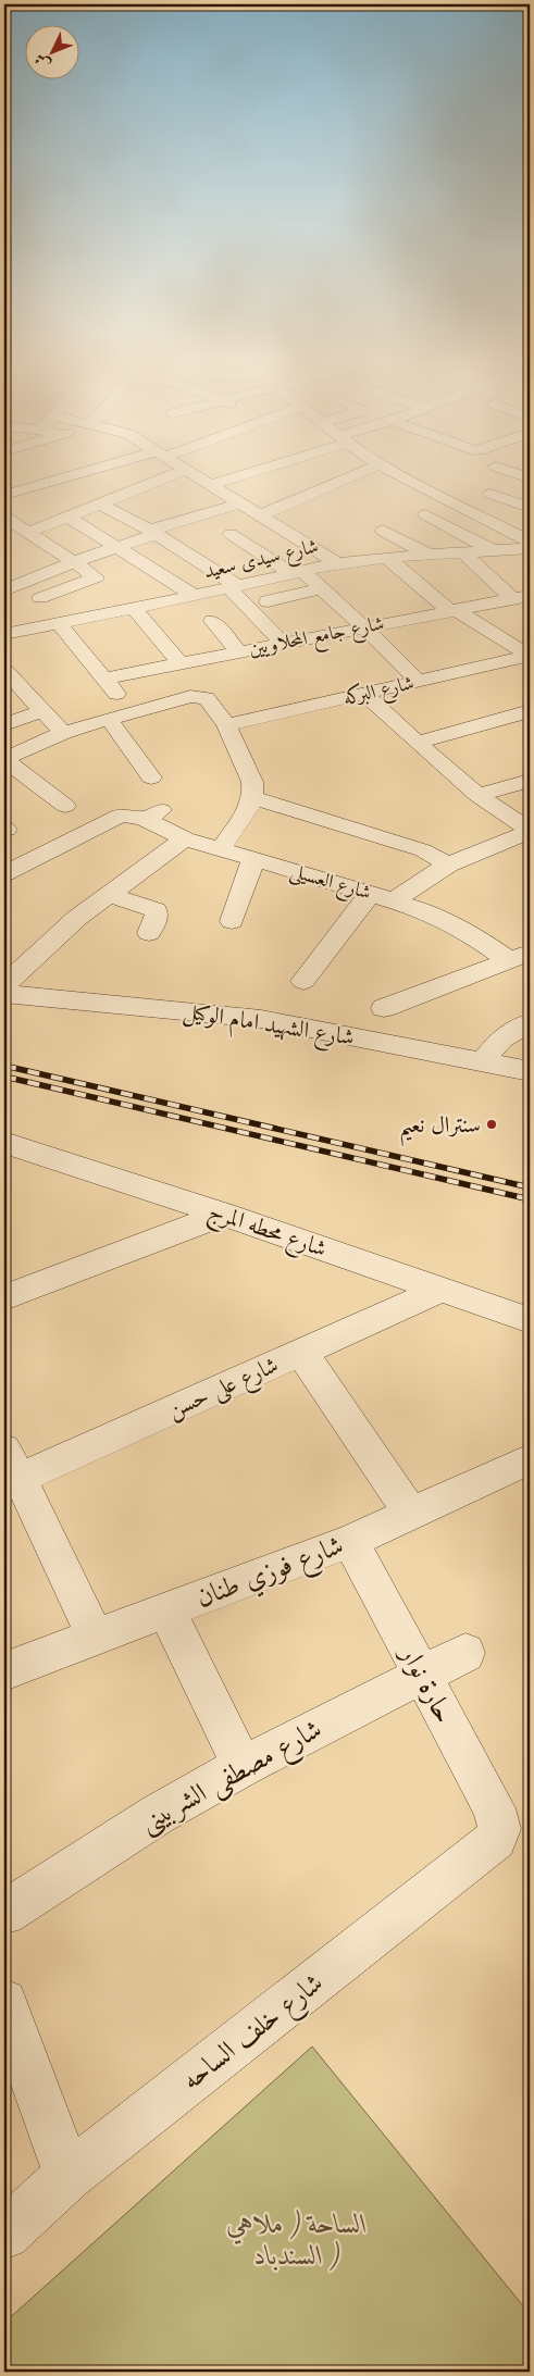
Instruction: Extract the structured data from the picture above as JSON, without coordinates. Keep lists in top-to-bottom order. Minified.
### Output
{"streets":{"street":["شارع سيدى سعيد","شارع جامع المحلاويين","شارع البركه","شارع العسيلى","شارع الشهيد امام الوكيل","شارع محطه المرج","شارع على حسن","شارع فوزي طنان","حارة نوار","شارع مصطفى الشربينى","شارع خلف الساحه"]},"crossings":[["شارع محطه المرج","شارع على حسن"],["شارع فوزي طنان","حارة نوار"],["حارة نوار","شارع مصطفى الشربينى"],["حارة نوار","شارع خلف الساحه"]],"parks":["الساحة ( ملاهي السندباد )"],"places":["سنترال نعيم"],"north":"bottom left"}
